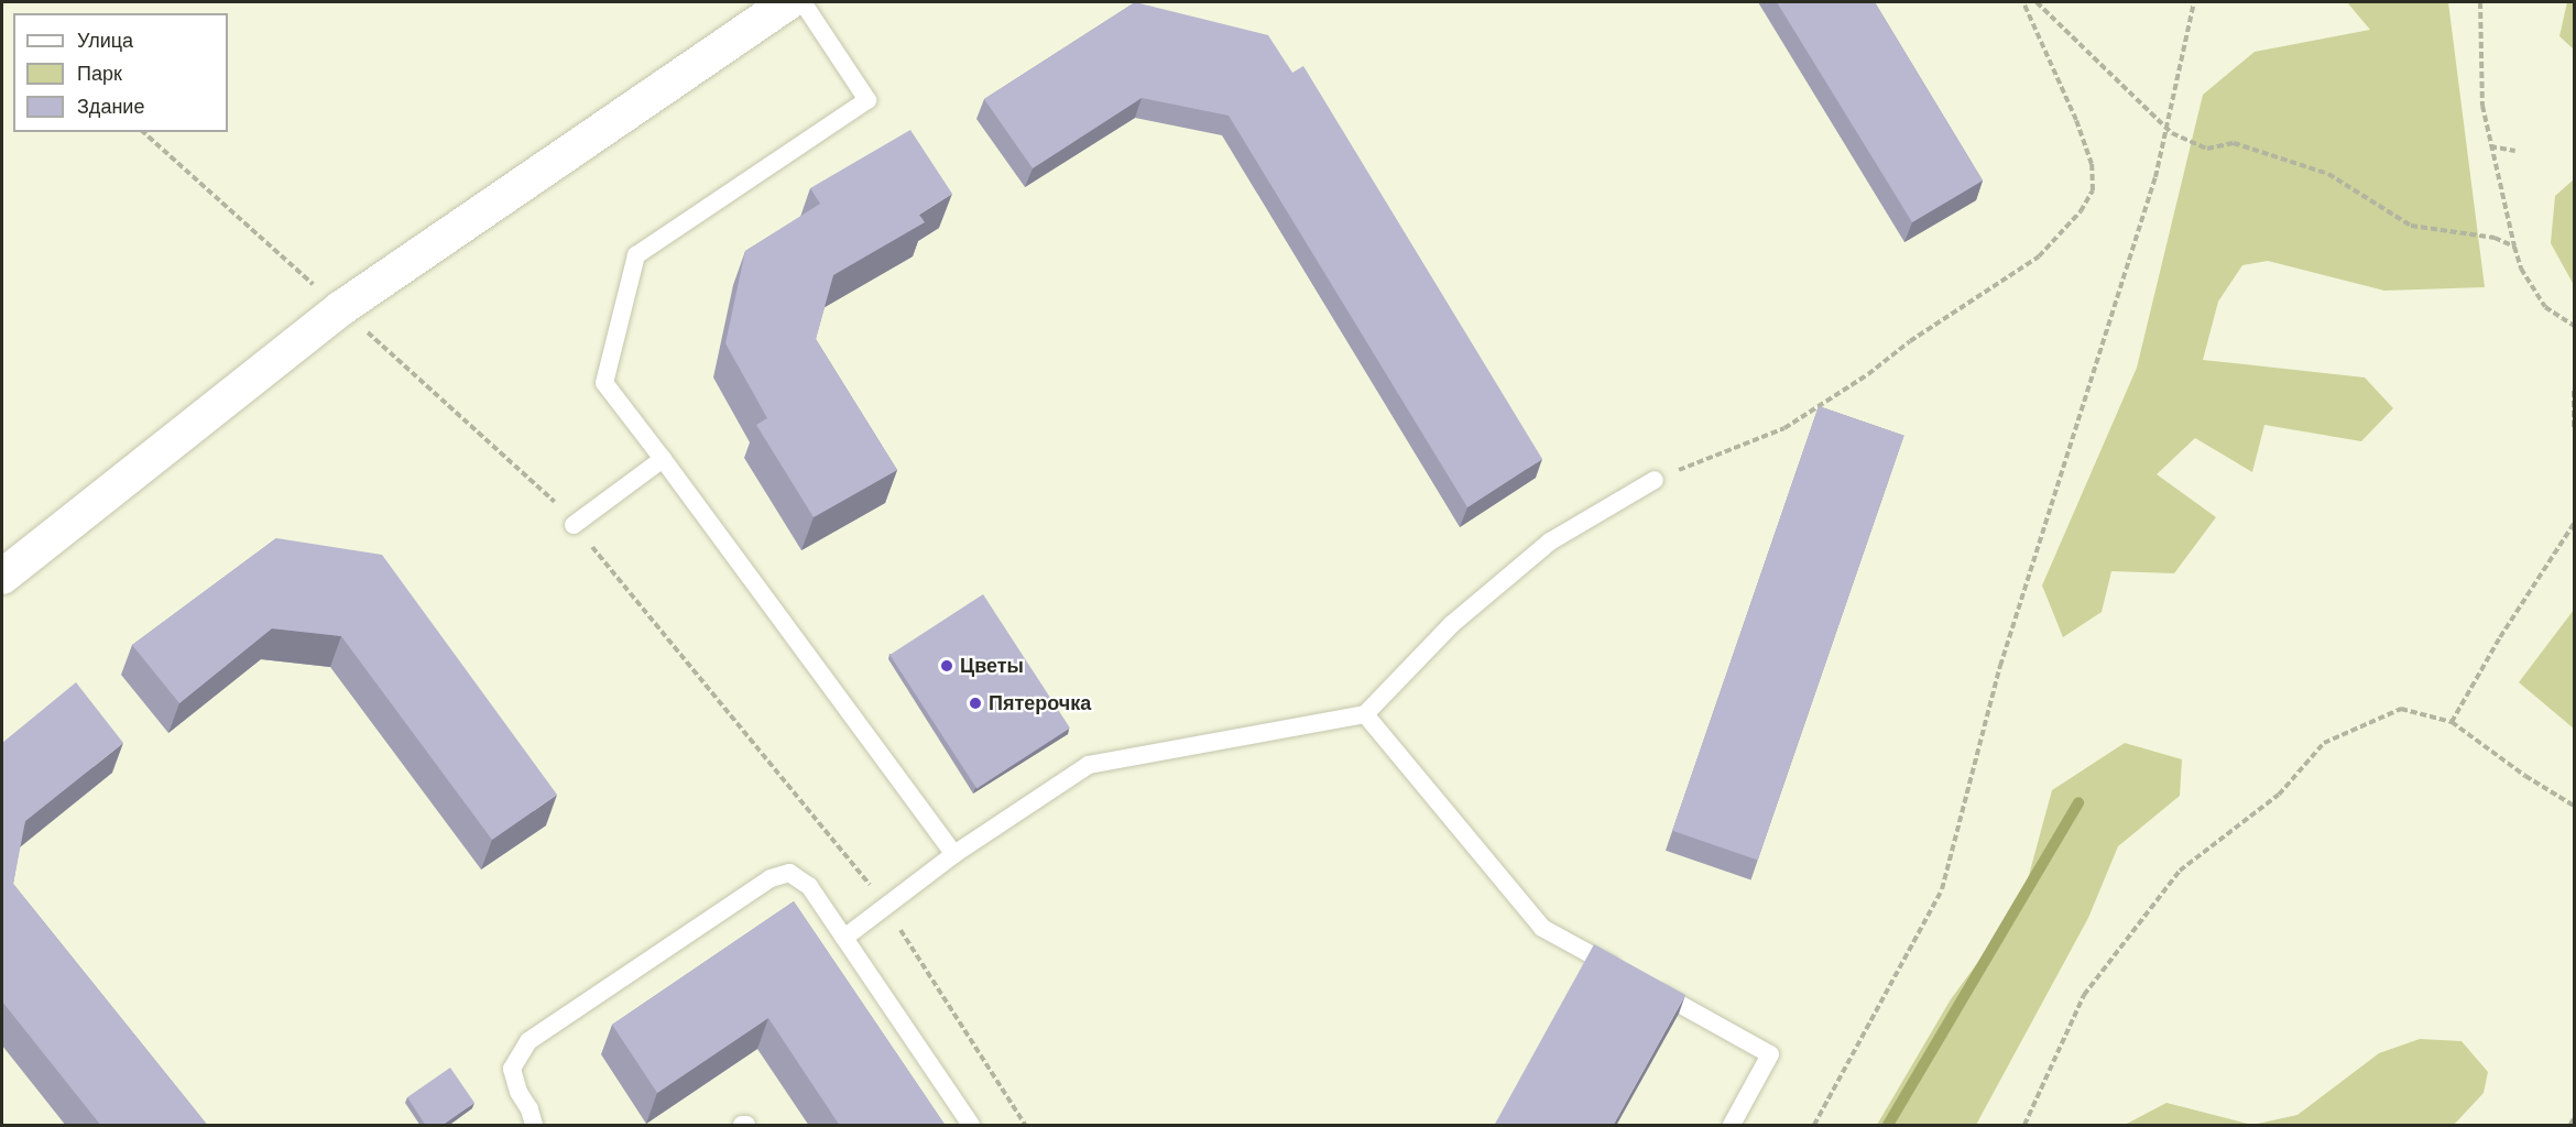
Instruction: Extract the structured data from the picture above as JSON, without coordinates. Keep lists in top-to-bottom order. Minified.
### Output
{"places":["Цветы","Пятерочка"],"legend":["Улица","Парк","Здание"]}
